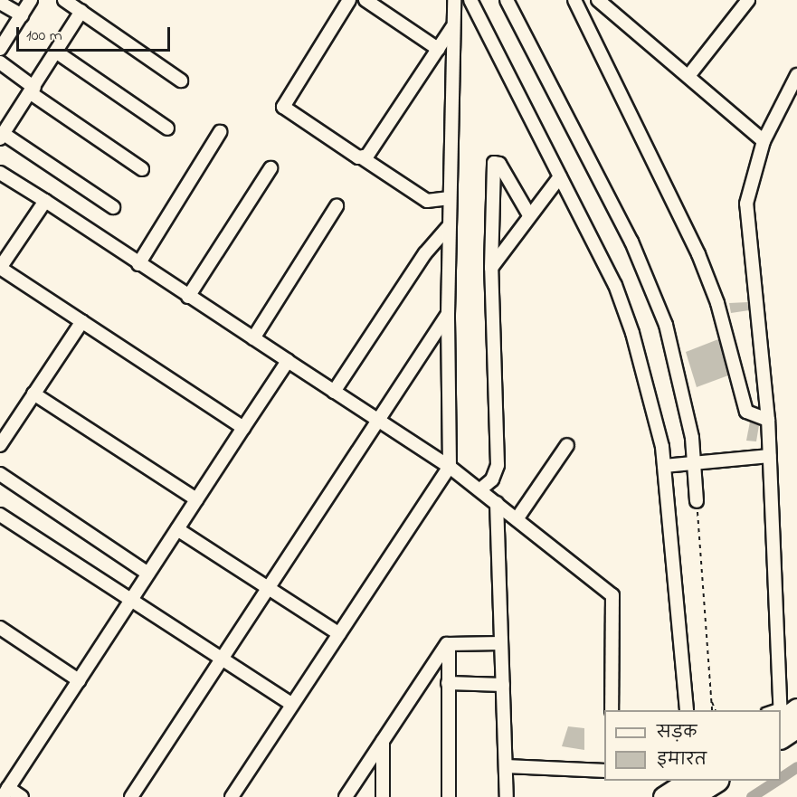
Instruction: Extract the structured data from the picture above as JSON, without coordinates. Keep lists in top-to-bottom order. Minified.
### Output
{"legend":["सड़क","इमारत"],"scale_bar":"100 m"}
